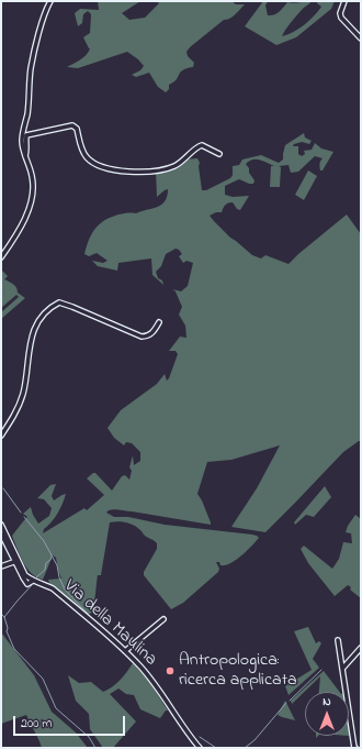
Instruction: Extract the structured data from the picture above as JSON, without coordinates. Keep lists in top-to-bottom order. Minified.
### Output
{"streets":{"street":["Via della Maulina"]},"places":["Antropologica: ricerca applicata"],"scale_bar":"200 m","north":"top"}
